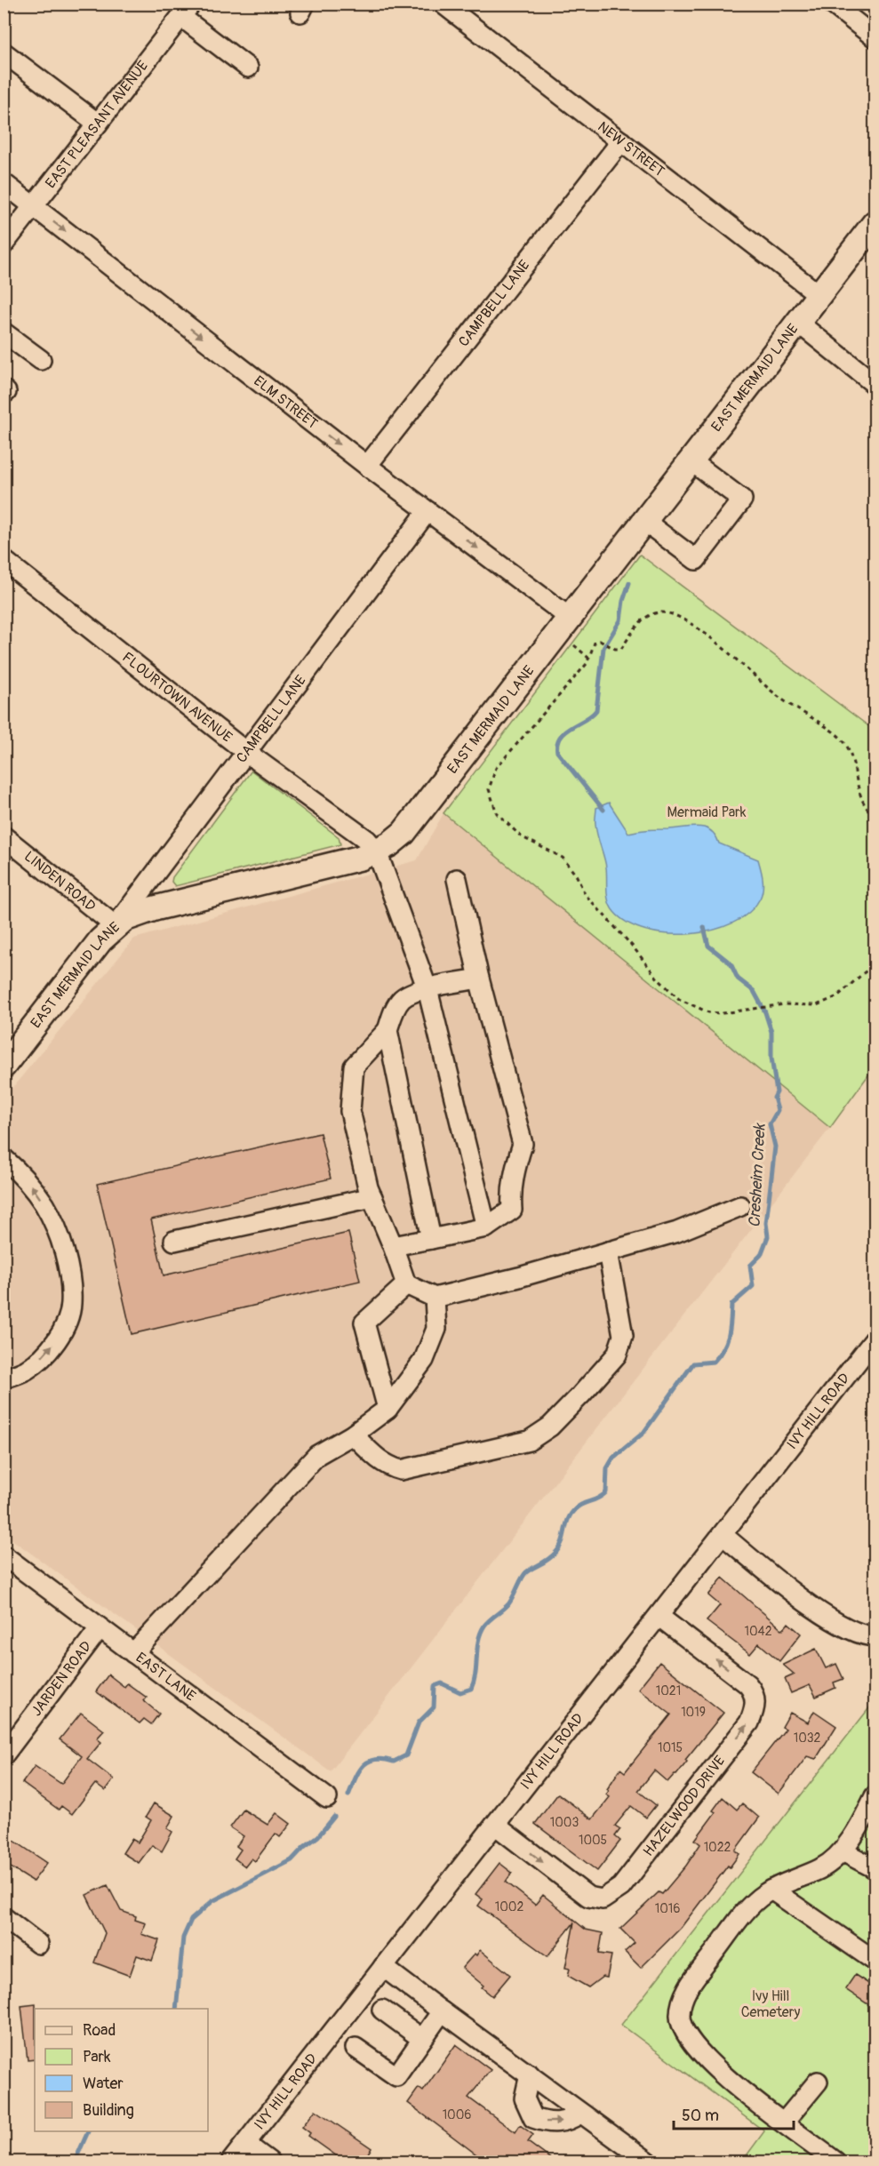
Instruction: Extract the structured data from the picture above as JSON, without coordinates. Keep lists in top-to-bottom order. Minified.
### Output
{"streets":{"main road":["EAST MERMAID LANE"],"street":["EAST PLEASANT AVENUE","NEW STREET","CAMPBELL LANE","ELM STREET","FLOURTOWN AVENUE","LINDEN ROAD","IVY HILL ROAD","EAST LANE","JARDEN ROAD","HAZELWOOD DRIVE"]},"crossings":[["EAST PLEASANT AVENUE","ELM STREET"],["NEW STREET","CAMPBELL LANE"],["NEW STREET","EAST MERMAID LANE"],["CAMPBELL LANE","EAST MERMAID LANE"],["CAMPBELL LANE","ELM STREET"],["CAMPBELL LANE","FLOURTOWN AVENUE"],["CAMPBELL LANE","LINDEN ROAD"],["EAST MERMAID LANE","ELM STREET"],["EAST MERMAID LANE","FLOURTOWN AVENUE"],["EAST MERMAID LANE","LINDEN ROAD"],["IVY HILL ROAD","HAZELWOOD DRIVE"],["EAST LANE","JARDEN ROAD"]],"one_way":["ELM STREET"],"water":["Cresheim Creek"],"parks":["Mermaid Park","Ivy Hill Cemetery"],"house_numbers":["1042","1021","1019","1032","1015","1003","1005","1022","1002","1016","1006"],"legend":["Road","Park","Water","Building"],"scale_bar":"50 m"}
